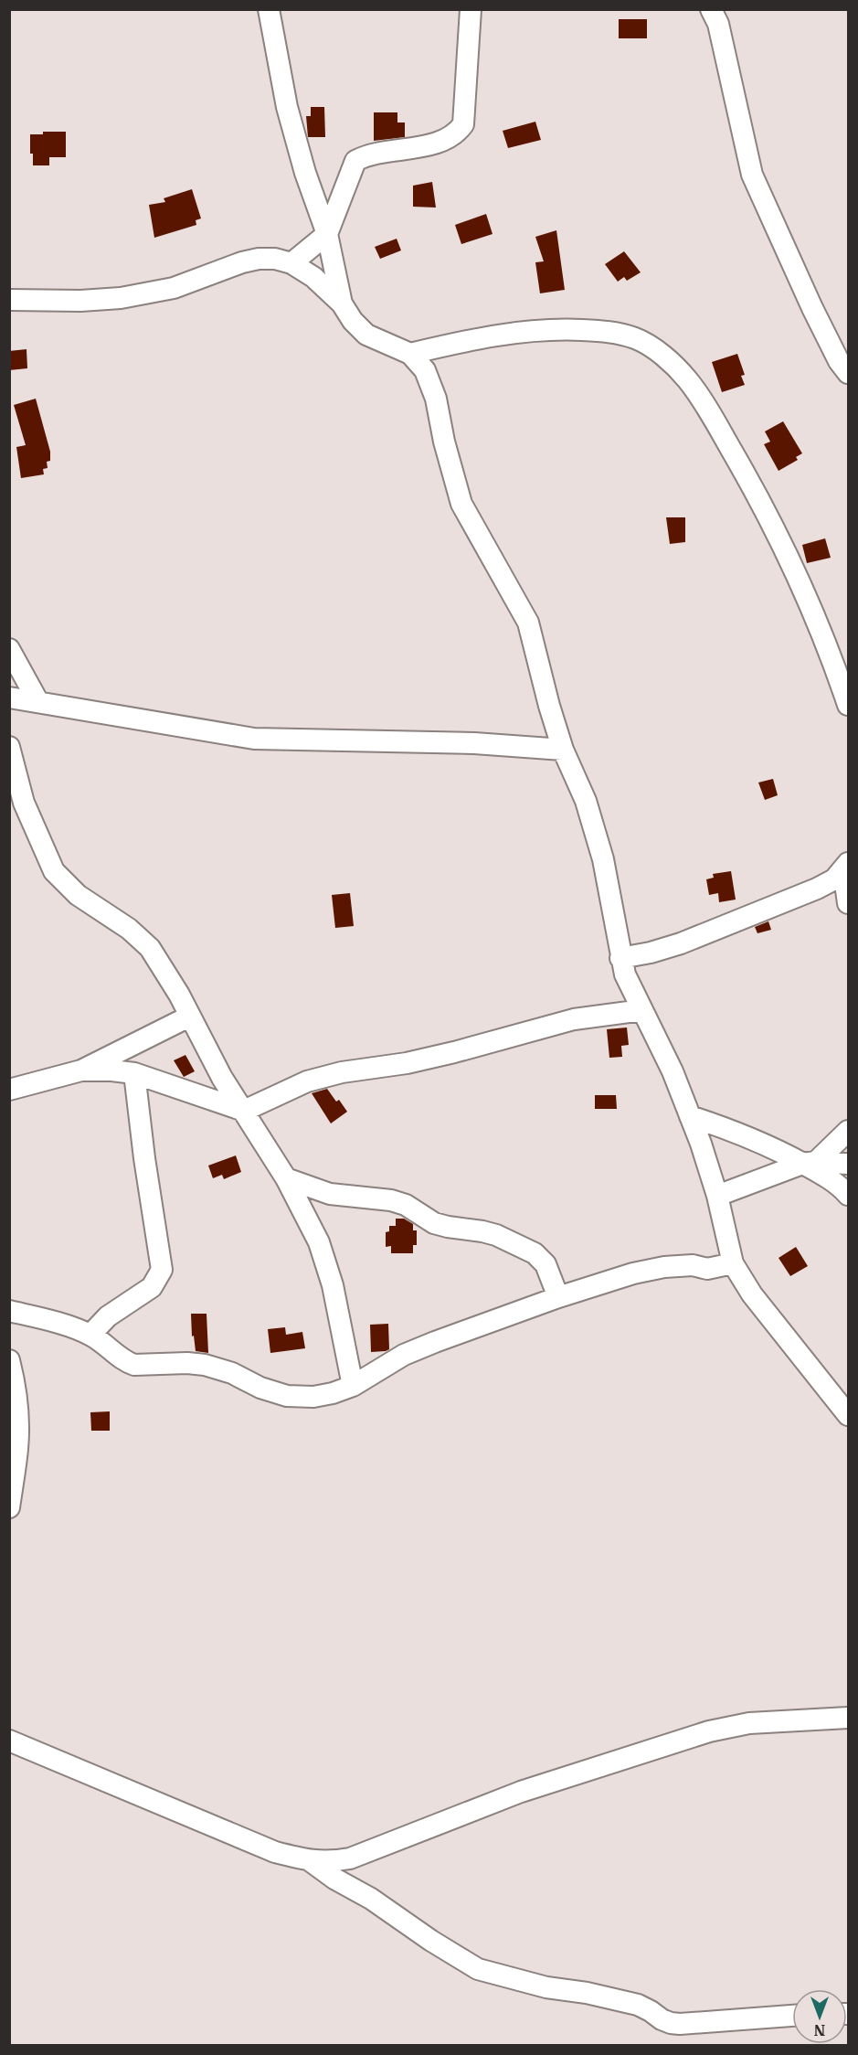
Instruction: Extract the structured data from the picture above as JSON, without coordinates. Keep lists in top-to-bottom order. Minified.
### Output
{"north":"bottom"}
